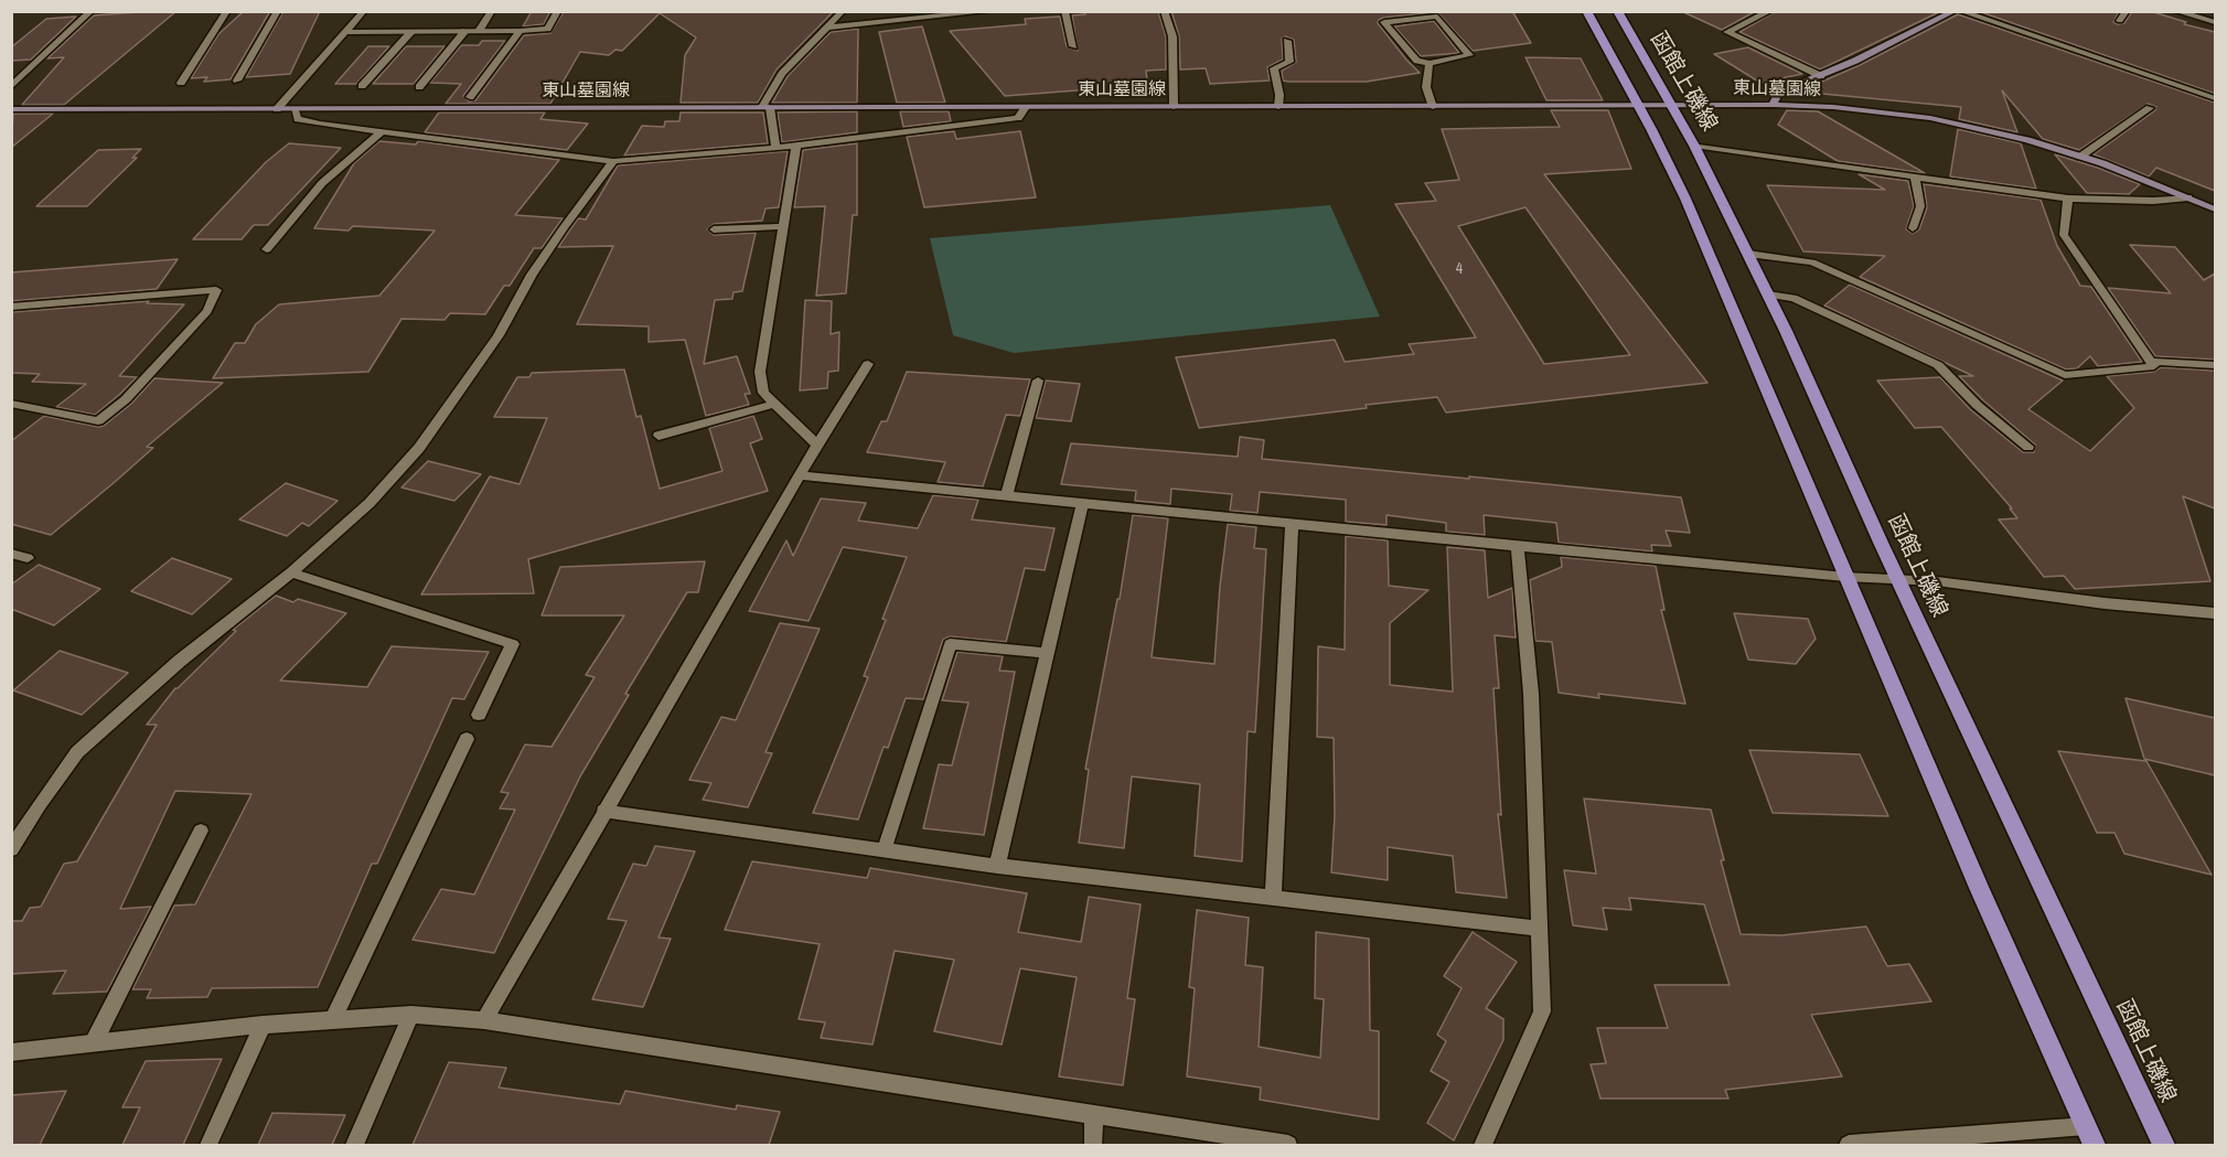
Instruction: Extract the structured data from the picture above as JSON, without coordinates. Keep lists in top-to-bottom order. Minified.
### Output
{"streets":{"main road":["函館上磯線"],"street":["東山墓園線"]},"crossings":[["函館上磯線","東山墓園線"]],"house_numbers":["4"]}
